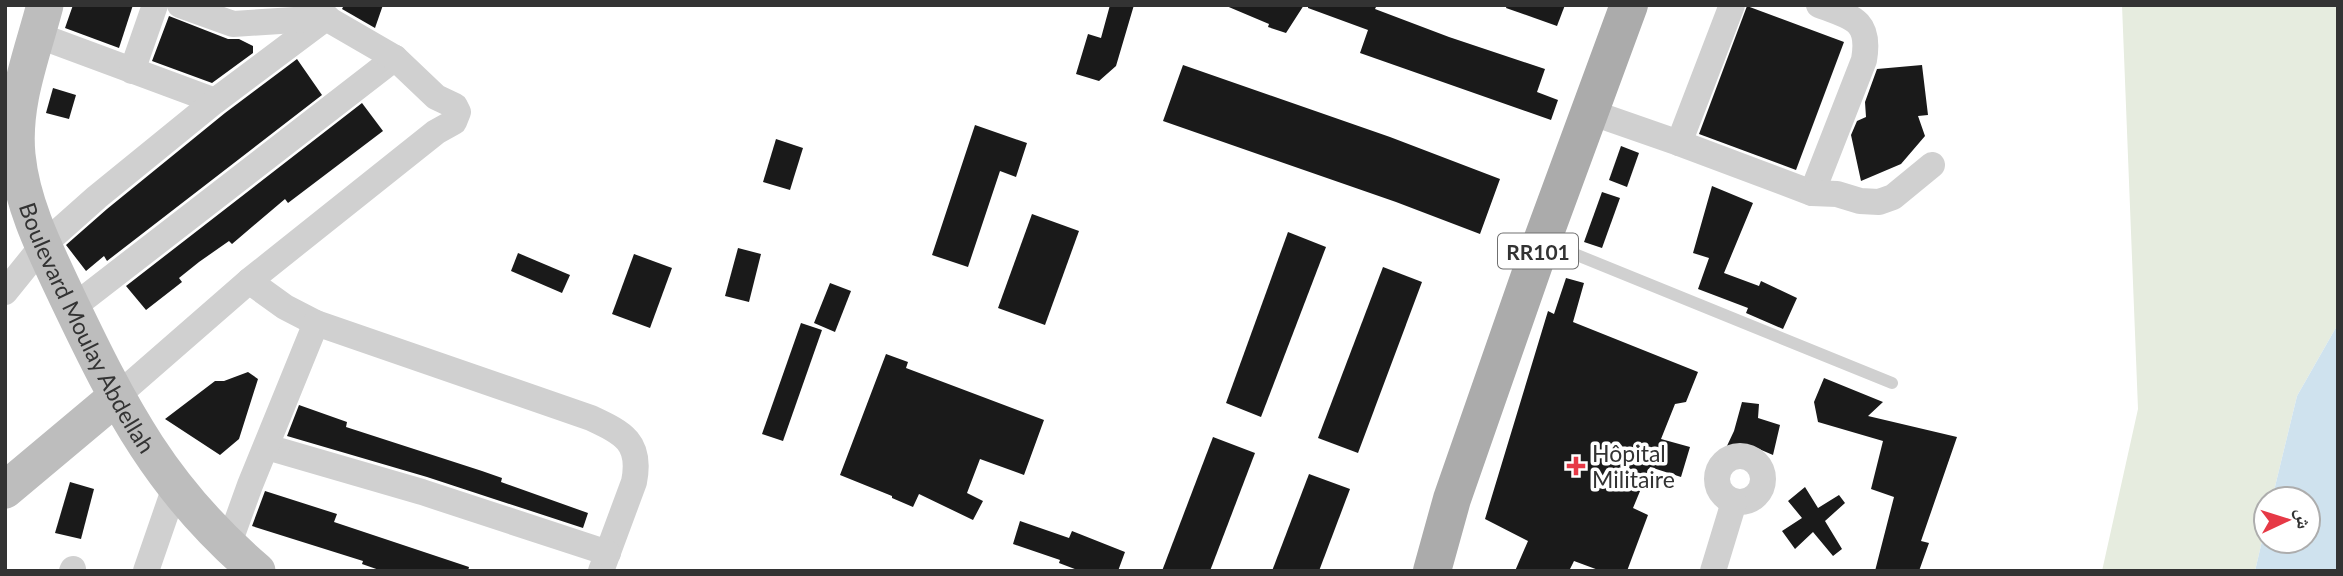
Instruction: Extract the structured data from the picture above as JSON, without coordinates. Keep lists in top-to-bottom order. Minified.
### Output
{"streets":{"main road":["RR101","Boulevard Moulay Abdellah"]},"places":{"health":["Hôpital Militaire"]},"north":"right"}
